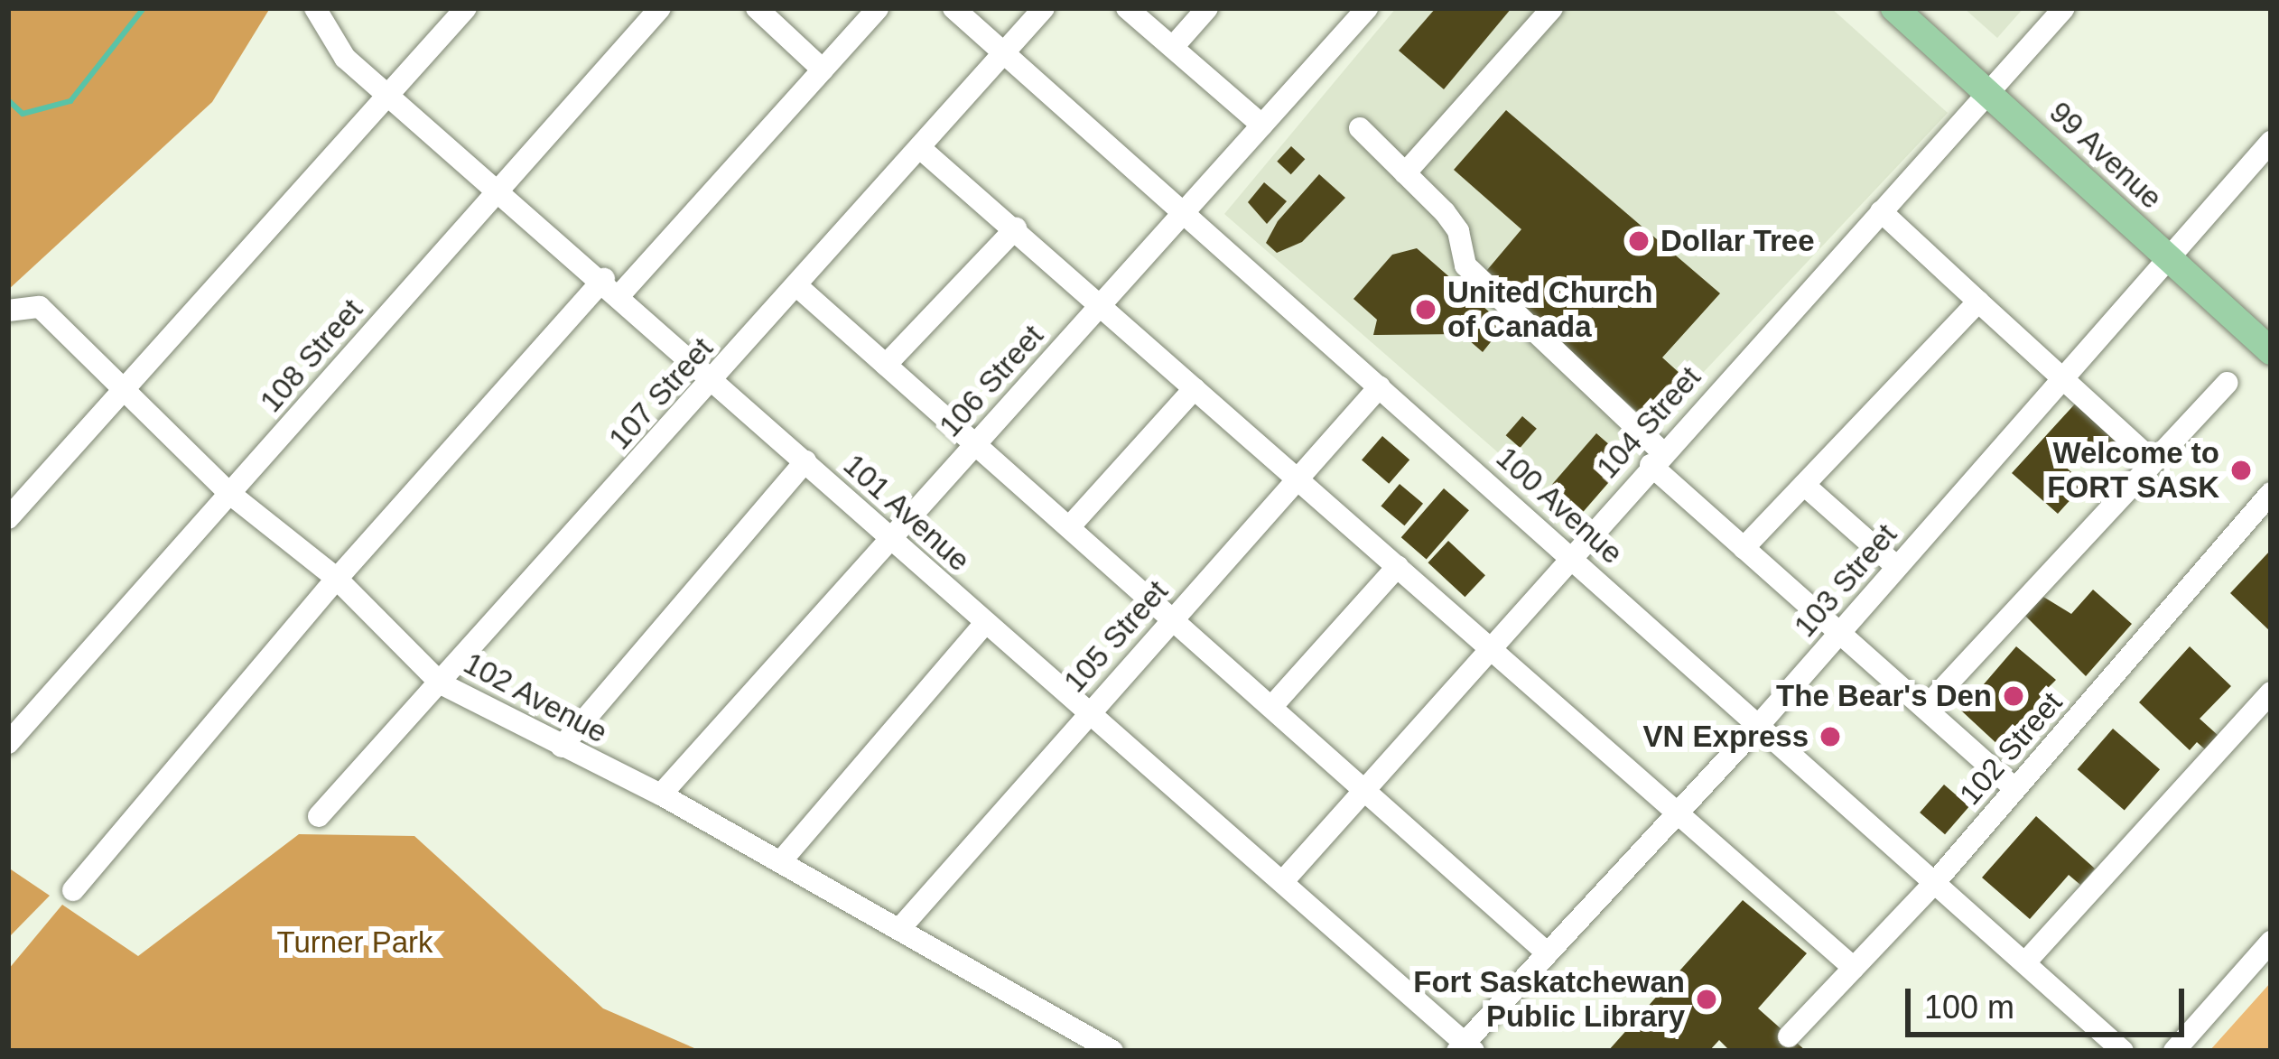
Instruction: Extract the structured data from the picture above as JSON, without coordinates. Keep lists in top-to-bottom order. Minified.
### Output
{"streets":{"main road":["99 Avenue"],"street":["108 Street","106 Street","107 Street","104 Street","100 Avenue","101 Avenue","103 Street","105 Street","102 Avenue","102 Street"]},"crossings":[["99 Avenue","104 Street"],["99 Avenue","103 Street"],["108 Street","101 Avenue"],["108 Street","102 Avenue"],["106 Street","100 Avenue"],["106 Street","101 Avenue"],["106 Street","102 Avenue"],["107 Street","100 Avenue"],["107 Street","101 Avenue"],["107 Street","102 Avenue"],["104 Street","100 Avenue"],["104 Street","101 Avenue"],["100 Avenue","103 Street"],["100 Avenue","105 Street"],["100 Avenue","102 Street"],["101 Avenue","103 Street"],["101 Avenue","105 Street"],["105 Street","102 Avenue"]],"parks":["Turner Park"],"places":["Dollar Tree","United Church of Canada","Welcome to FORT SASK","The Bear's Den","VN Express","Fort Saskatchewan Public Library"],"scale_bar":"100 m"}
